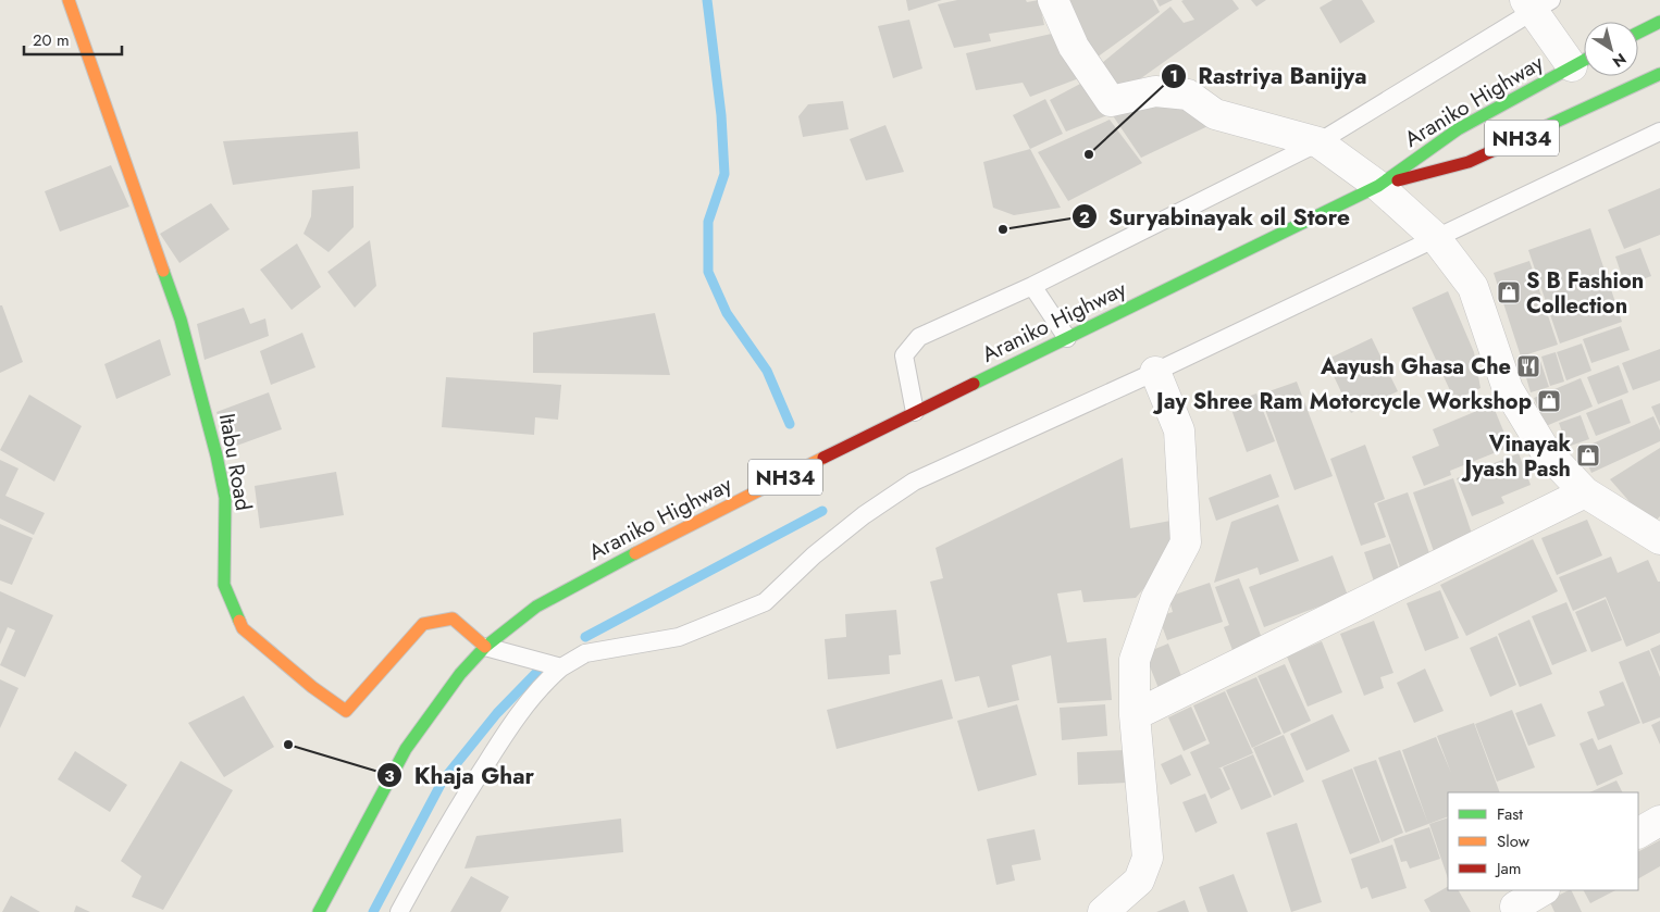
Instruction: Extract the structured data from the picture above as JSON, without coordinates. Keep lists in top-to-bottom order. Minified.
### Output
{"streets":{"main road":["Araniko Highway","NH34","Itabu Road"]},"crossings":[["Araniko Highway","Itabu Road"]],"places":{"other":["Rastriya Banijya","Suryabinayak oil Store","Khaja Ghar"],"shop":["S B Fashion Collection","Jay Shree Ram Motorcycle Workshop","Vinayak Jyash Pash"],"restaurant":["Aayush Ghasa Che"]},"legend":["Fast","Slow","Jam"],"scale_bar":"20 m","north":"bottom right"}
